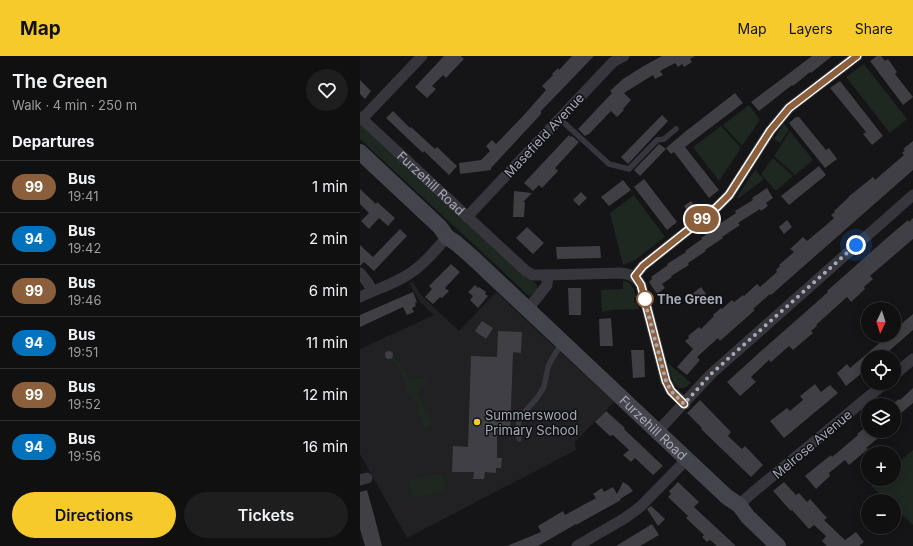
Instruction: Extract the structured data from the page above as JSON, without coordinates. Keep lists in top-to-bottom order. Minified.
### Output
{"streets":{"street":["Masefield Avenue","Furzehill Road","Melrose Avenue"]},"crossings":[["Masefield Avenue","Furzehill Road"],["Furzehill Road","Melrose Avenue"]],"places":["The Green","Summerswood Primary School"],"lines":["bus line 99"],"north":"bottom","page":{"header":"Map","nav":["Map","Layers","Share"],"heading":[["The Green","Walk · 4 min · 250 m"],"Departures"],"on_map":"99","list":[{"mark":"99","name":"Bus","note":"19:41","value":"1 min"},{"mark":"94","name":"Bus","note":"19:42","value":"2 min"},{"mark":"99","name":"Bus","note":"19:46","value":"6 min"},{"mark":"94","name":"Bus","note":"19:51","value":"11 min"},{"mark":"99","name":"Bus","note":"19:52","value":"12 min"},{"mark":"94","name":"Bus","note":"19:56","value":"16 min"}],"map_buttons":["+","−"],"buttons":["Directions","Tickets"]}}
